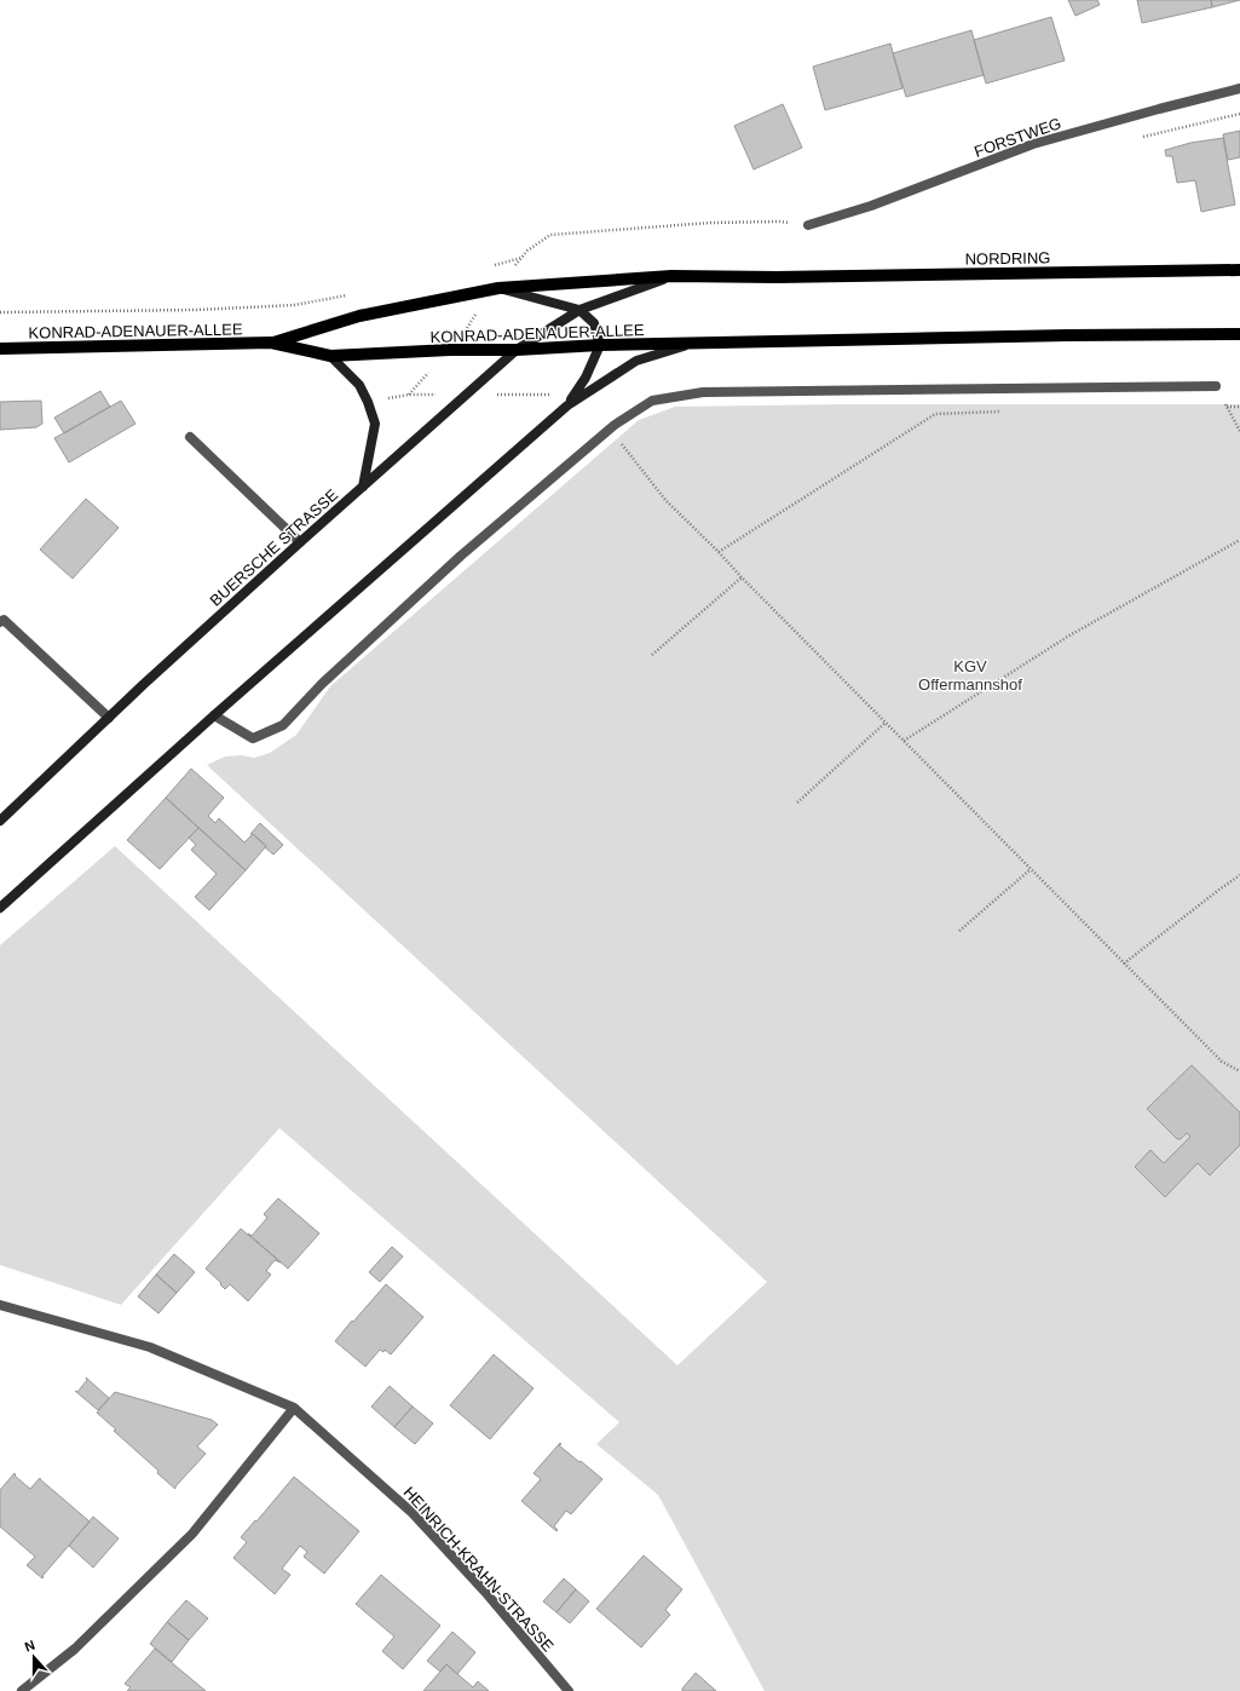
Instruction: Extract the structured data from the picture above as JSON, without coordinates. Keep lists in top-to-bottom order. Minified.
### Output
{"streets":{"main road":["NORDRING","KONRAD-ADENAUER-ALLEE","BUERSCHE STRASSE"],"street":["FORSTWEG","HEINRICH-KRAHN-STRASSE"]},"crossings":[["NORDRING","KONRAD-ADENAUER-ALLEE"],["KONRAD-ADENAUER-ALLEE","BUERSCHE STRASSE"]],"parks":["KGV Offermannshof"],"north":"top"}
